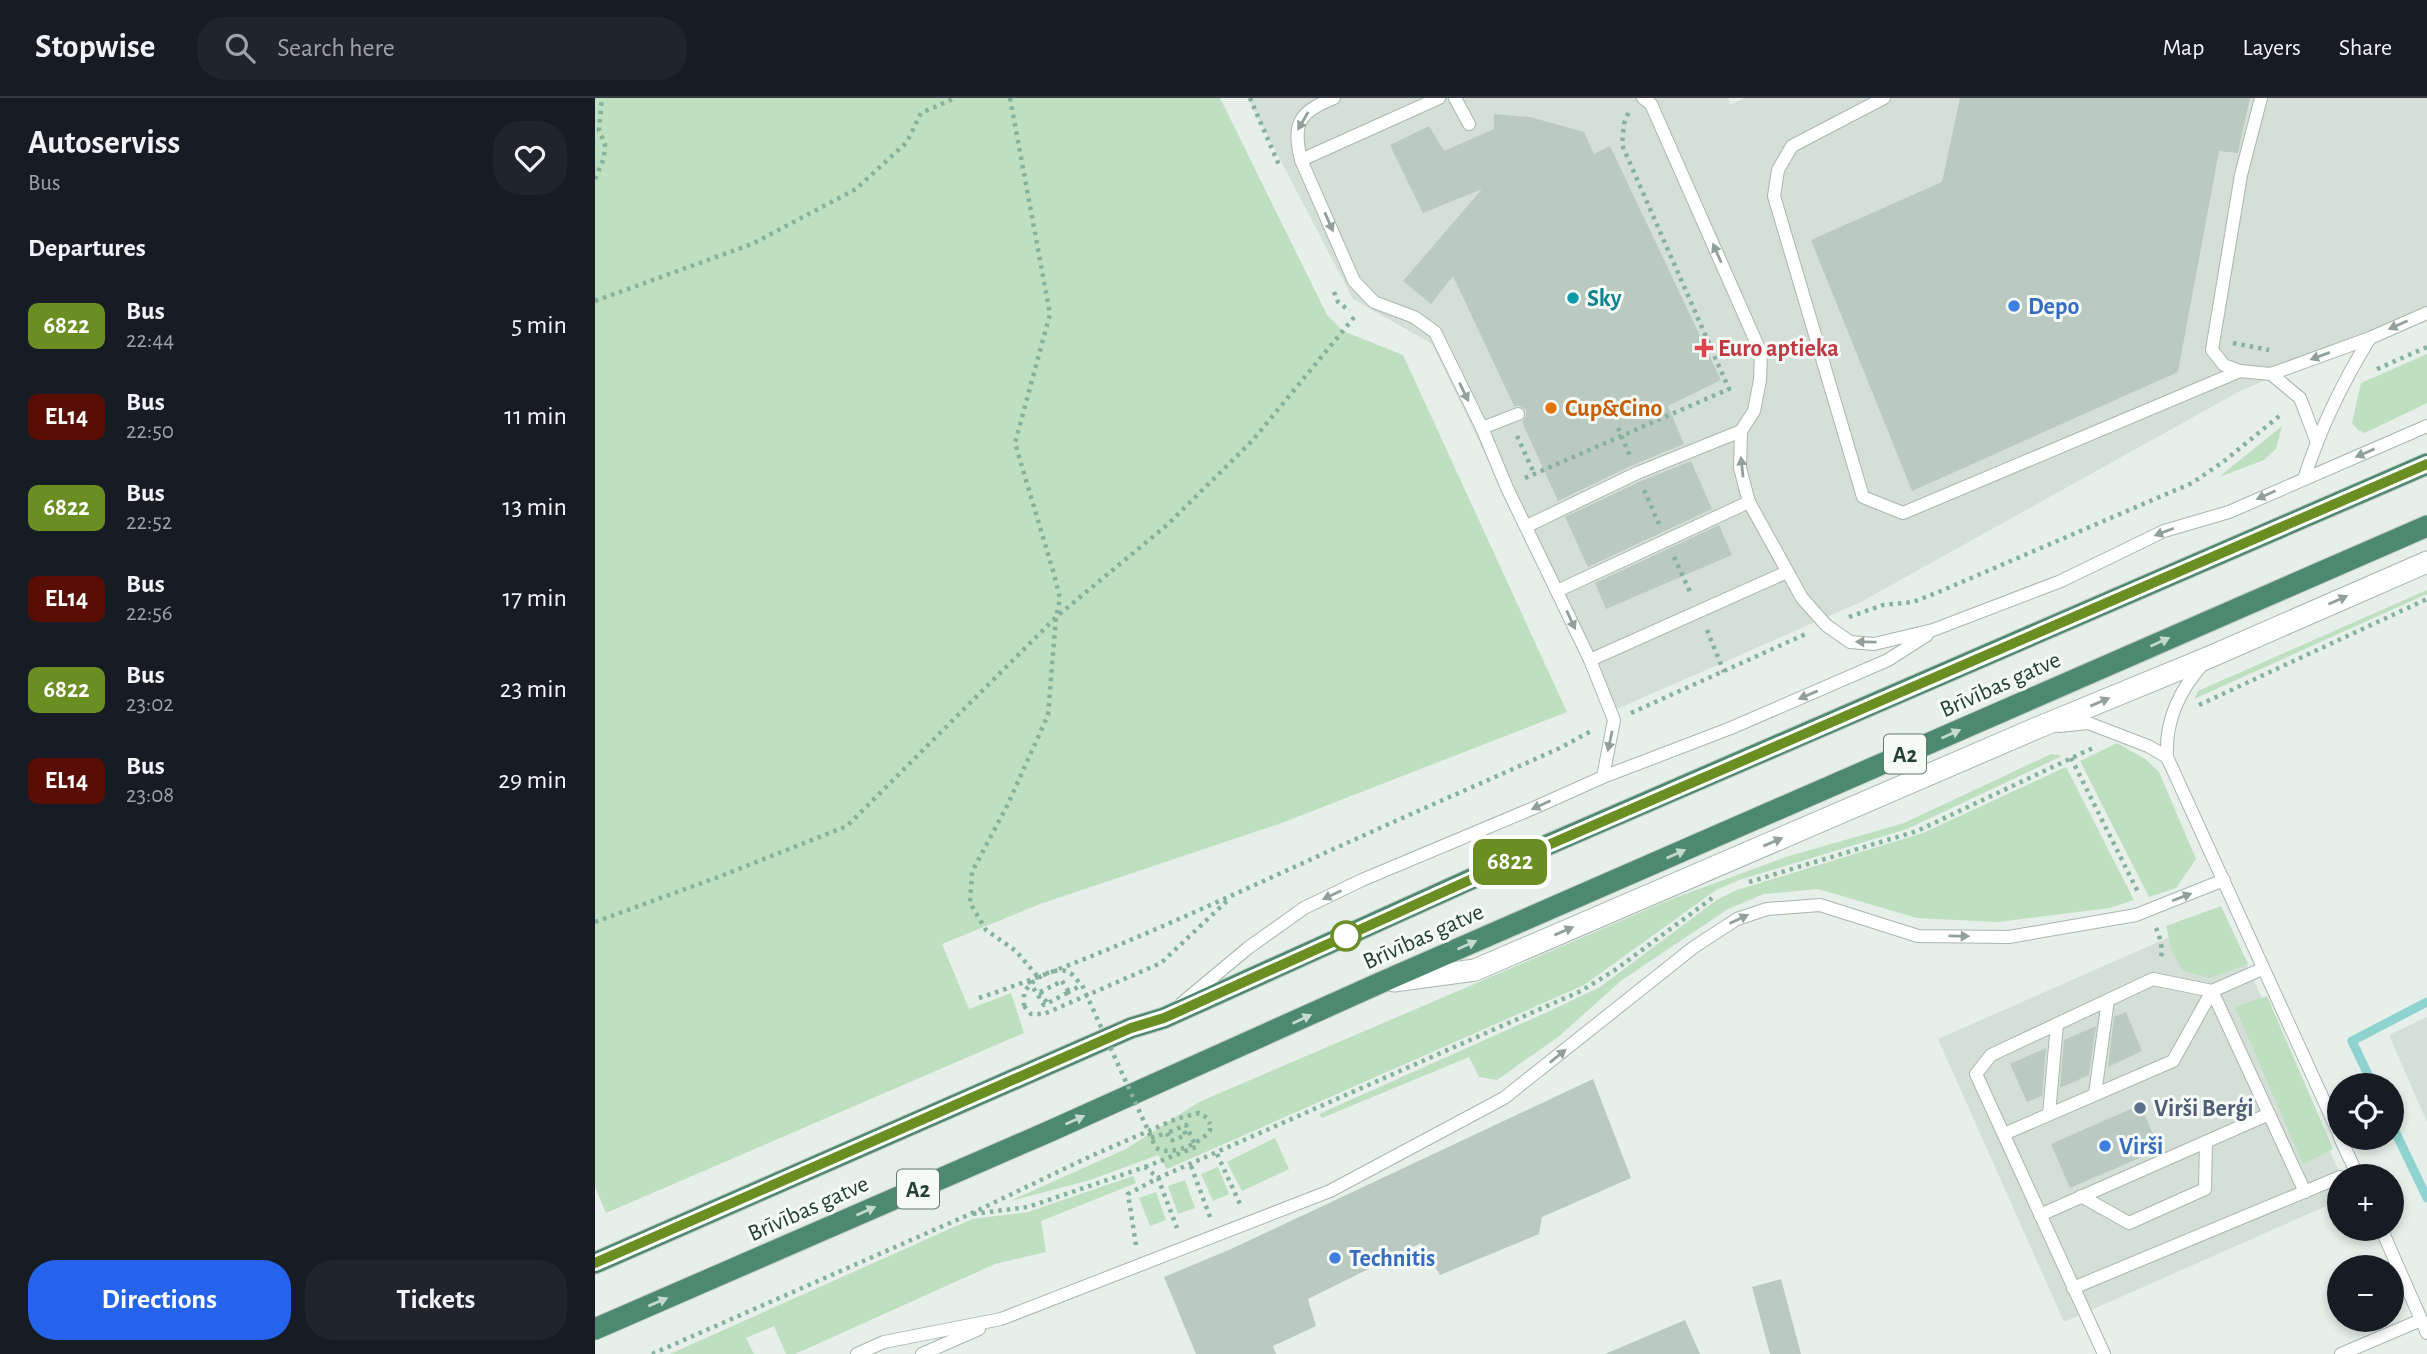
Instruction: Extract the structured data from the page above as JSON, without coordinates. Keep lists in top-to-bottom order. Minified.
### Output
{"streets":{"highway":["Brīvības gatve","A2"]},"places":{"other":["Sky","Depo","Cup&Cino","Virši Berģi","Virši","Technitis"],"health":["Euro aptieka"]},"lines":["bus line 6822"],"page":{"header":"Stopwise","search":"Search here","nav":["Map","Layers","Share"],"heading":[["Autoserviss","Bus"],"Departures"],"on_map":"6822","list":[{"mark":"6822","name":"Bus","note":"22:44","value":"5 min"},{"mark":"EL14","name":"Bus","note":"22:50","value":"11 min"},{"mark":"6822","name":"Bus","note":"22:52","value":"13 min"},{"mark":"EL14","name":"Bus","note":"22:56","value":"17 min"},{"mark":"6822","name":"Bus","note":"23:02","value":"23 min"},{"mark":"EL14","name":"Bus","note":"23:08","value":"29 min"}],"map_buttons":["+","−"],"buttons":["Directions","Tickets"]}}
